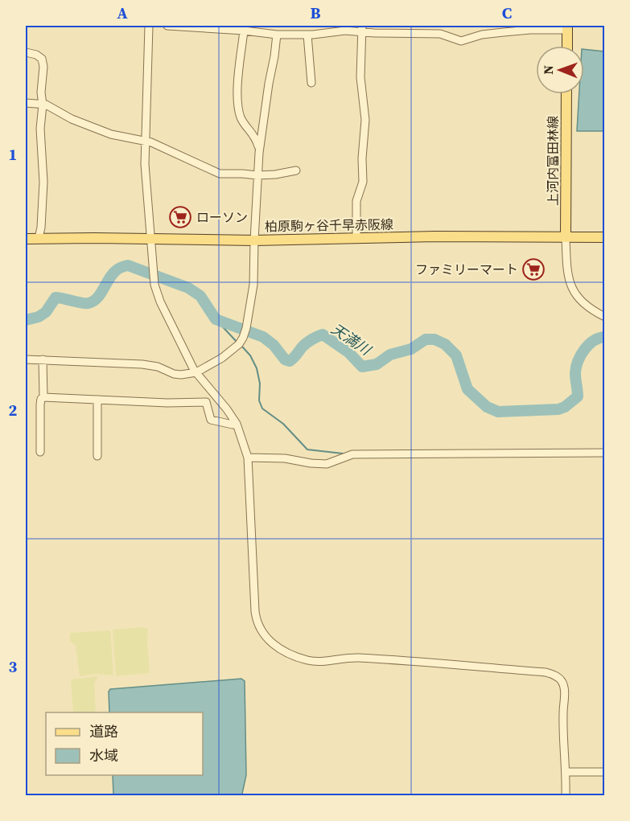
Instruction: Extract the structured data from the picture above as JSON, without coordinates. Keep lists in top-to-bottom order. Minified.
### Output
{"streets":{"main road":["上河内富田林線","柏原駒ヶ谷千早赤阪線"]},"crossings":[["上河内富田林線","柏原駒ヶ谷千早赤阪線"]],"water":["天満川"],"places":{"supermarket":["ローソン","ファミリーマート"]},"legend":["道路","水域"],"north":"left","grid":{"columns":["A","B","C"],"rows":["1","2","3"]}}
